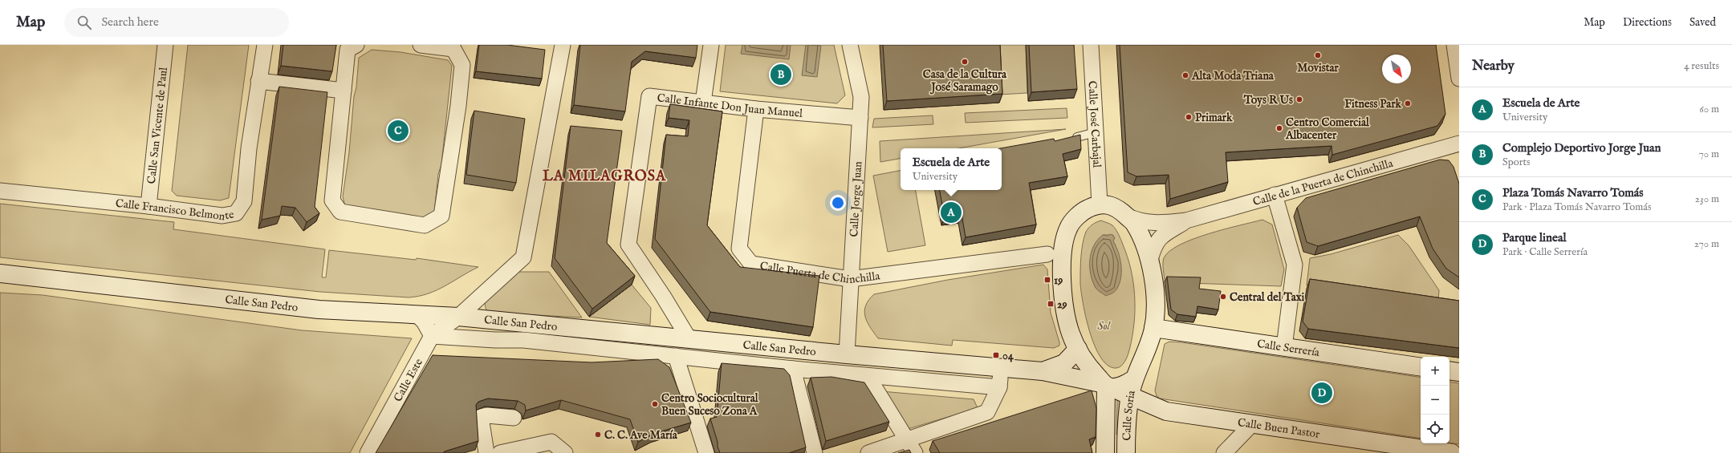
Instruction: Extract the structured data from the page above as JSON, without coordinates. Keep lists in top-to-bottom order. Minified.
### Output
{"streets":{"main road":["Calle San Pedro","Calle Serrería","Calle Soria","Calle Buen Pastor"],"street":["Calle Infante Don Juan Manuel","Calle José Carbajal","Calle San Vicente de Paul","Calle de la Puerta de Chinchilla","Calle Jorge Juan","Calle Francisco Belmonte","Calle Puerta de Chinchilla","Calle Este"]},"crossings":[["Calle Infante Don Juan Manuel","Calle Jorge Juan"],["Calle Infante Don Juan Manuel","Calle Puerta de Chinchilla"],["Calle Infante Don Juan Manuel","Calle San Pedro"],["Calle José Carbajal","Calle Soria"],["Calle San Vicente de Paul","Calle Francisco Belmonte"],["Calle de la Puerta de Chinchilla","Calle Soria"],["Calle Jorge Juan","Calle Puerta de Chinchilla"],["Calle Jorge Juan","Calle San Pedro"],["Calle San Pedro","Calle Este"],["Calle San Pedro","Calle Soria"],["Calle San Pedro","Calle Buen Pastor"],["Calle Serrería","Calle Soria"],["Calle Soria","Calle Buen Pastor"]],"districts":["LA MILAGROSA"],"parks":["Sol"],"places":{"other":["Movistar","Casa de la Cultura José Saramago","Alta Moda Triana","Toys R Us","Fitness Park","Primark","Centro Comercial Albacenter","Central del Taxi","Centro Sociocultural Buen Suceso Zona A","C. C. Ave María"],"transit":["19","29","04"]},"north":"bottom right","page":{"header":"Map","search":"Search here","nav":["Map","Directions","Saved"],"heading":["Nearby","4 results"],"pins":["B","C","A","D"],"list":[{"mark":"A","name":"Escuela de Arte","note":"University","value":"60 m"},{"mark":"B","name":"Complejo Deportivo Jorge Juan","note":"Sports","value":"70 m"},{"mark":"C","name":"Plaza Tomás Navarro Tomás","note":"Park · Plaza Tomás Navarro Tomás","value":"230 m"},{"mark":"D","name":"Parque lineal","note":"Park · Calle Serrería","value":"270 m"}],"popup":["Escuela de Arte","University"],"map_buttons":["+","−"]}}
